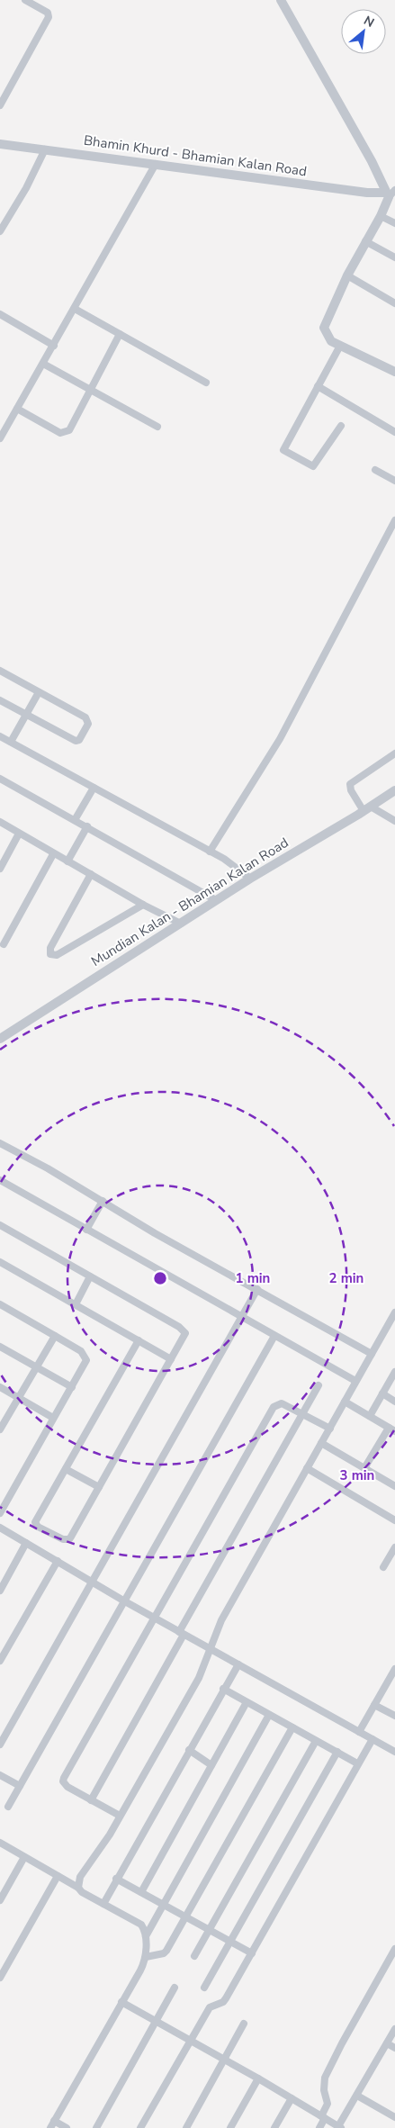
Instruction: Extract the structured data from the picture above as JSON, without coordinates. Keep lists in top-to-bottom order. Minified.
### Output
{"streets":{"street":["Bhamin Khurd - Bhamian Kalan Road","Mundian Kalan - Bhamian Kalan Road"]},"north":"top right","rings":["1 min","2 min","3 min"]}
